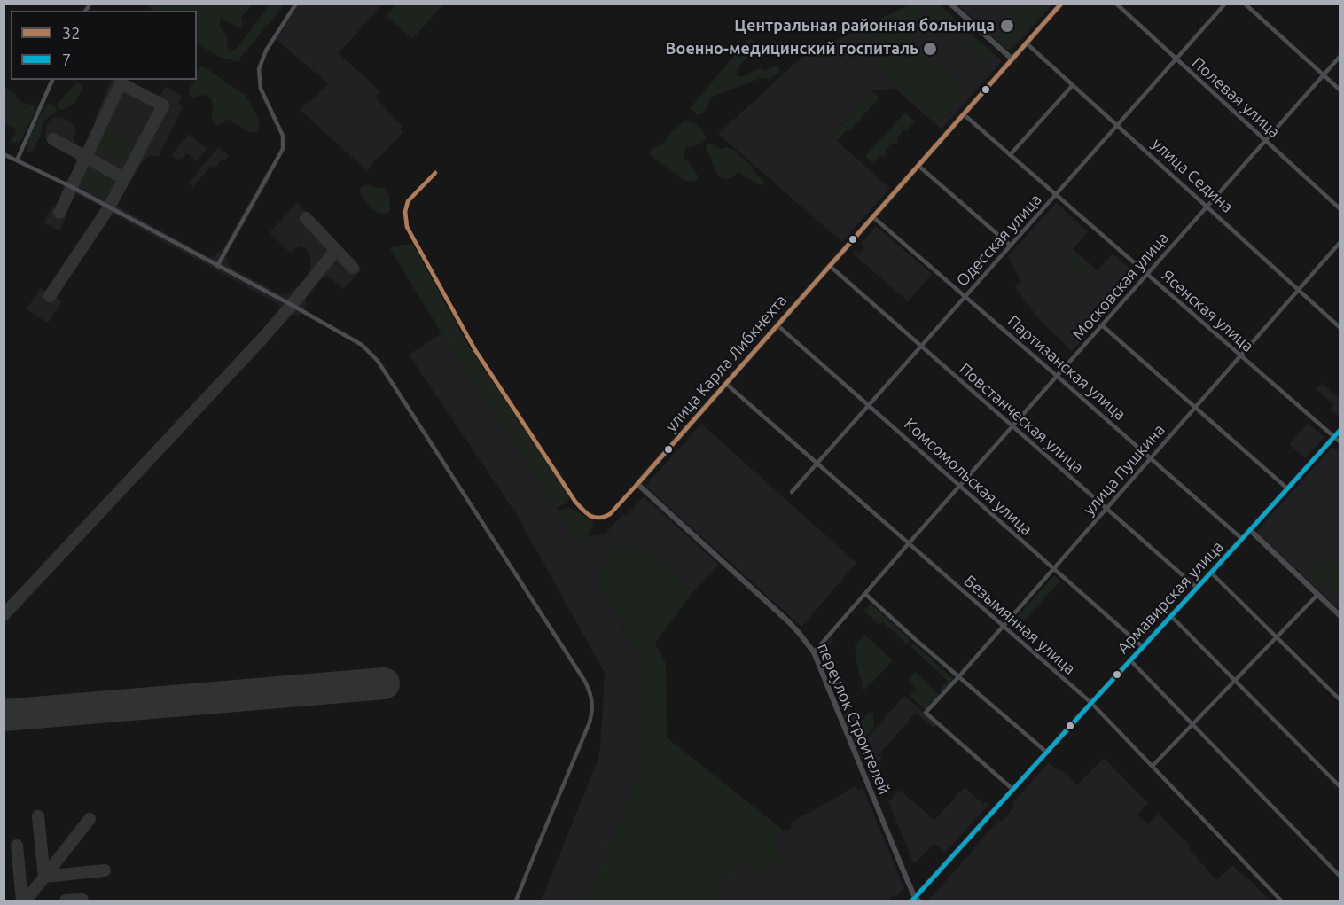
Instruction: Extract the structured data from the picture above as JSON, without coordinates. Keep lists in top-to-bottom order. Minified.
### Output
{"streets":{"street":["Полевая улица","улица Седина","Одесская улица","Московская улица","Ясенская улица","улица Карла Либкнехта","Партизанская улица","Повстанческая улица","улица Пушкина","Комсомольская улица","Армавирская улица","Безымянная улица","переулок Строителей"]},"crossings":[["Полевая улица","Одесская улица"],["Полевая улица","Московская улица"],["улица Седина","Одесская улица"],["улица Седина","Московская улица"],["улица Седина","улица Карла Либкнехта"],["улица Седина","улица Пушкина"],["Одесская улица","Ясенская улица"],["Одесская улица","Партизанская улица"],["Одесская улица","Повстанческая улица"],["Одесская улица","Комсомольская улица"],["Одесская улица","Безымянная улица"],["Московская улица","Ясенская улица"],["Московская улица","Партизанская улица"],["Московская улица","Повстанческая улица"],["Московская улица","Комсомольская улица"],["Московская улица","Безымянная улица"],["Московская улица","переулок Строителей"],["Ясенская улица","улица Карла Либкнехта"],["Ясенская улица","улица Пушкина"],["Ясенская улица","Армавирская улица"],["улица Карла Либкнехта","Партизанская улица"],["улица Карла Либкнехта","Повстанческая улица"],["улица Карла Либкнехта","Комсомольская улица"],["улица Карла Либкнехта","Безымянная улица"],["улица Карла Либкнехта","переулок Строителей"],["Партизанская улица","улица Пушкина"],["Партизанская улица","Армавирская улица"],["Повстанческая улица","улица Пушкина"],["Повстанческая улица","Армавирская улица"],["улица Пушкина","Комсомольская улица"],["улица Пушкина","Армавирская улица"],["улица Пушкина","Безымянная улица"],["Комсомольская улица","Армавирская улица"],["Армавирская улица","Безымянная улица"],["Армавирская улица","переулок Строителей"]],"places":["Центральная районная больница","Военно-медицинский госпиталь"],"lines":["transit line 32","transit line 7"],"legend":["32","7"]}
